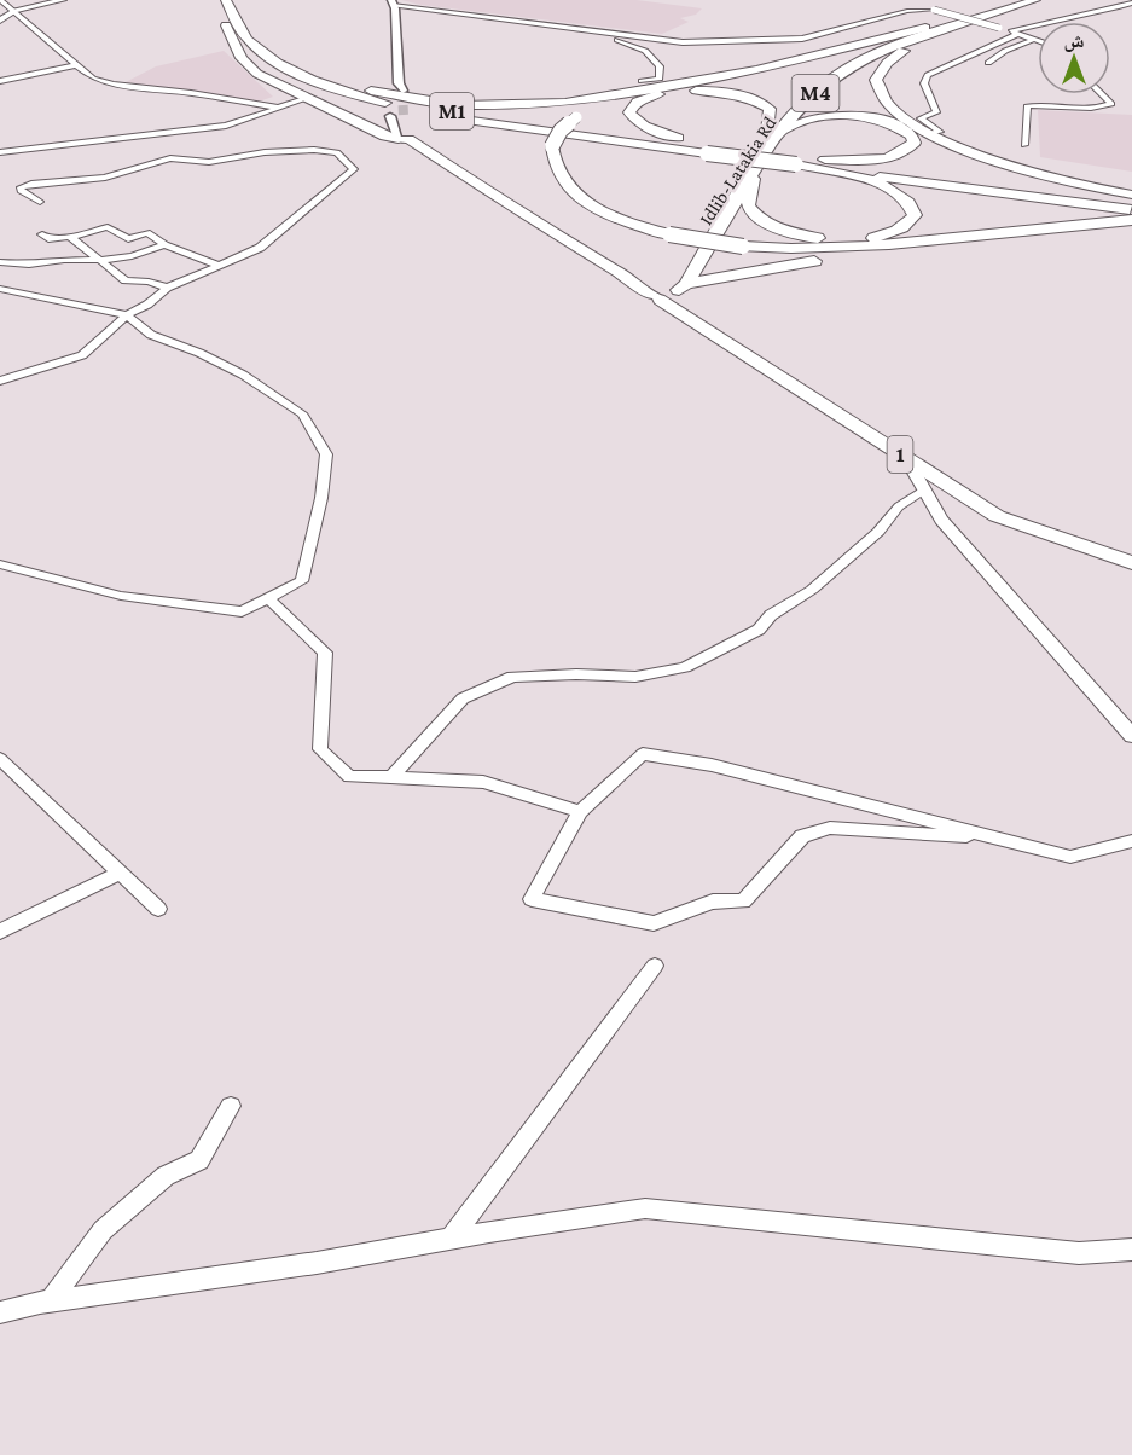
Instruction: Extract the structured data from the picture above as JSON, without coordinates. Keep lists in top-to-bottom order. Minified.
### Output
{"streets":{"highway":["M4","M1","Idlib-Latakia Rd"],"main road":["1"]},"crossings":[["Idlib-Latakia Rd","1"]],"north":"top"}
